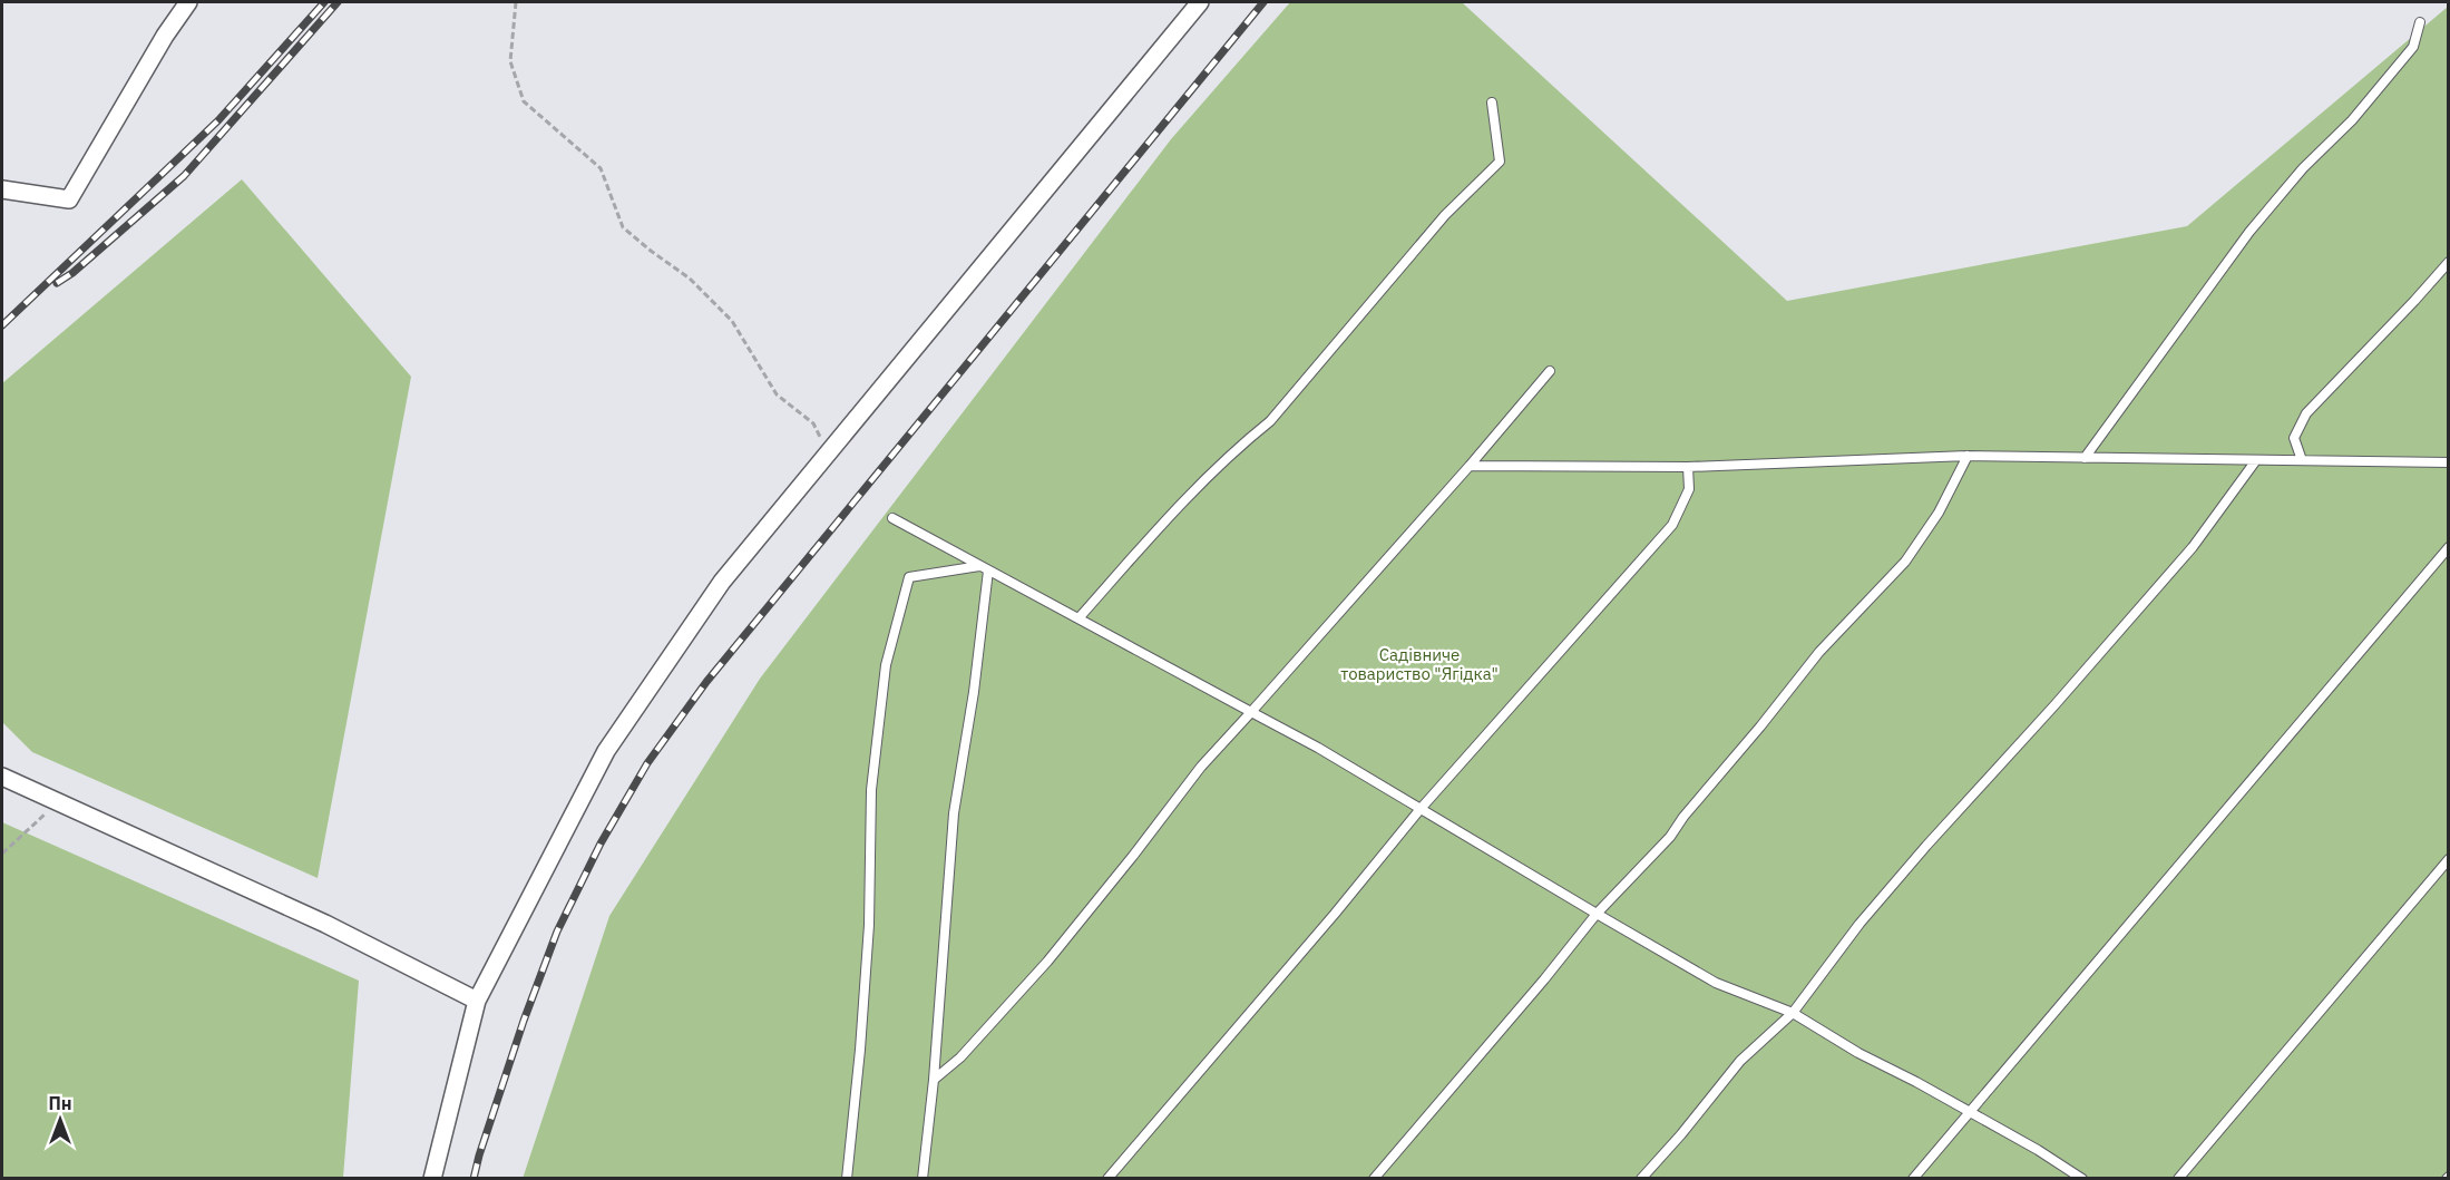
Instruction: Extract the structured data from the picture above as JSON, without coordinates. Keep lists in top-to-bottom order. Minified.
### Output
{"parks":["Садівниче товариство \"Ягідка\""],"north":"top"}
